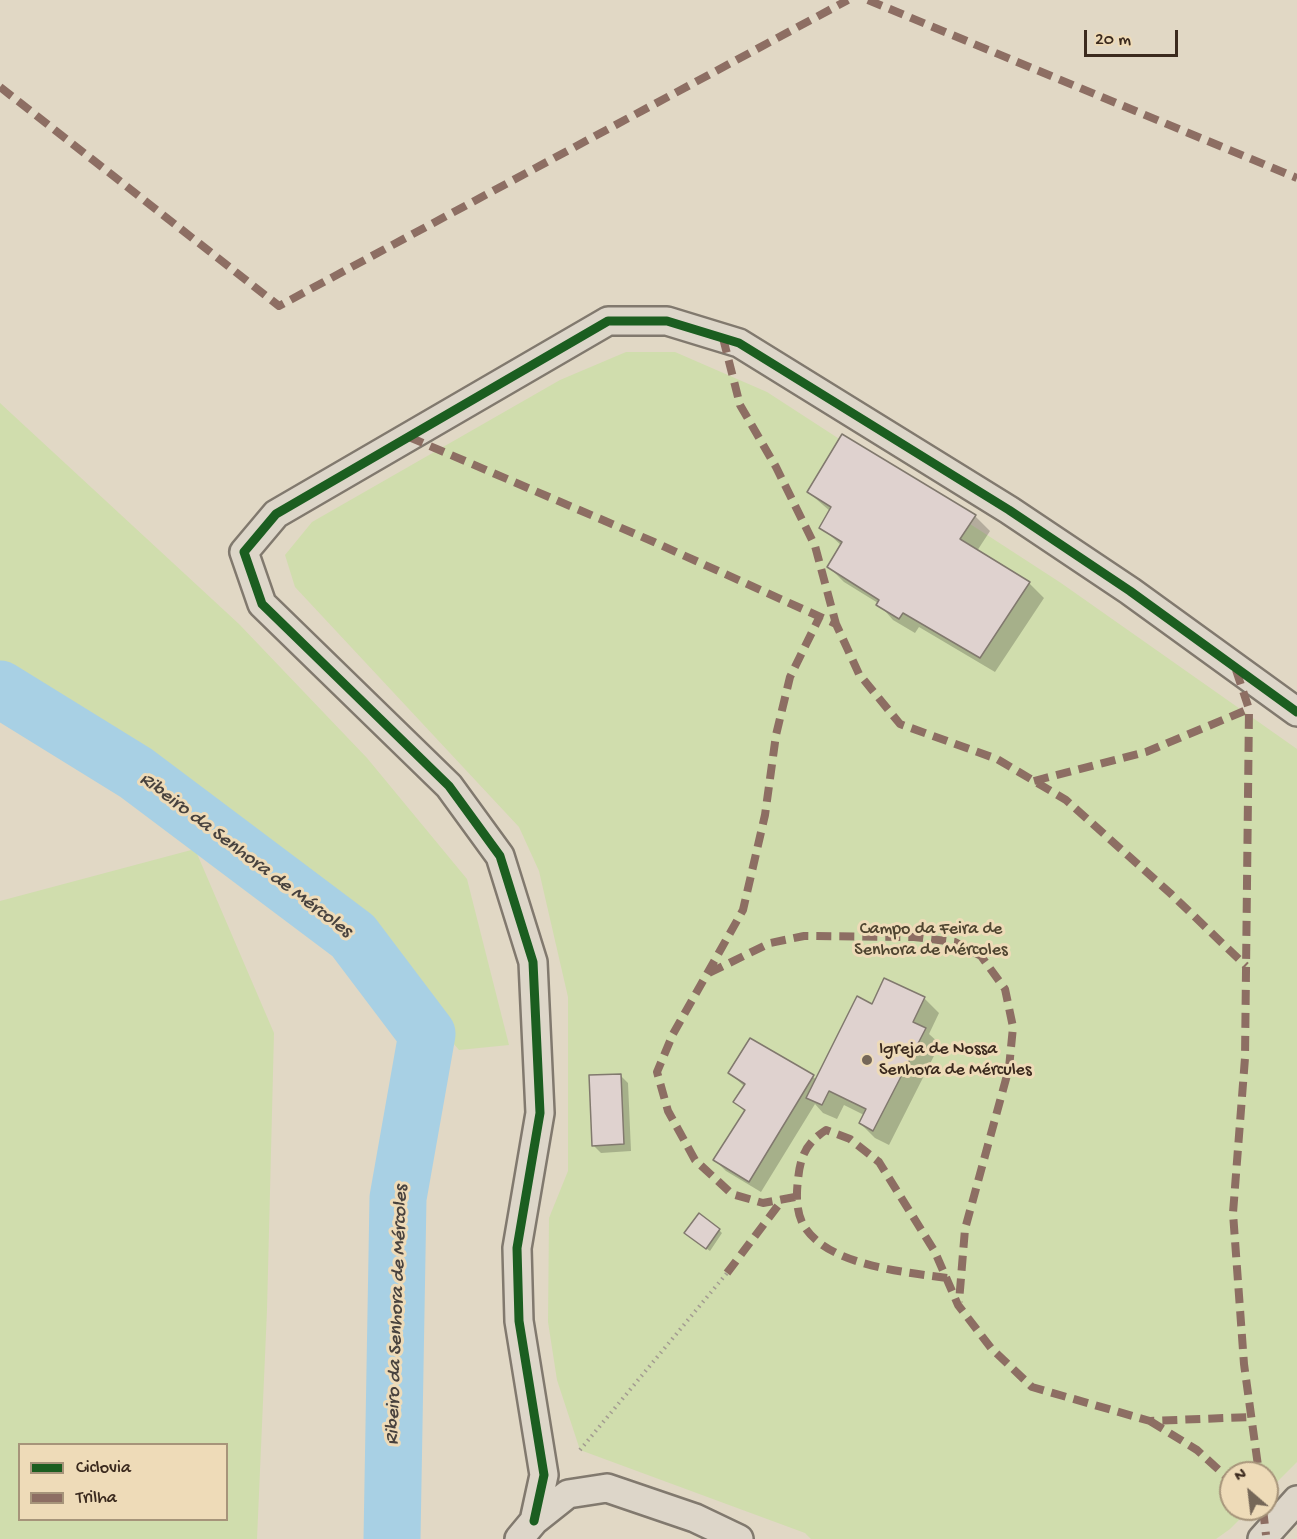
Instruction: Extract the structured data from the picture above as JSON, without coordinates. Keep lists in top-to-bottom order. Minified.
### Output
{"water":["Ribeiro da Senhora de Mércoles"],"parks":["Campo da Feira de Senhora de Mércoles"],"places":["Igreja de Nossa Senhora de Mércules"],"legend":["Ciclovia","Trilha"],"scale_bar":"20 m","north":"top left"}
